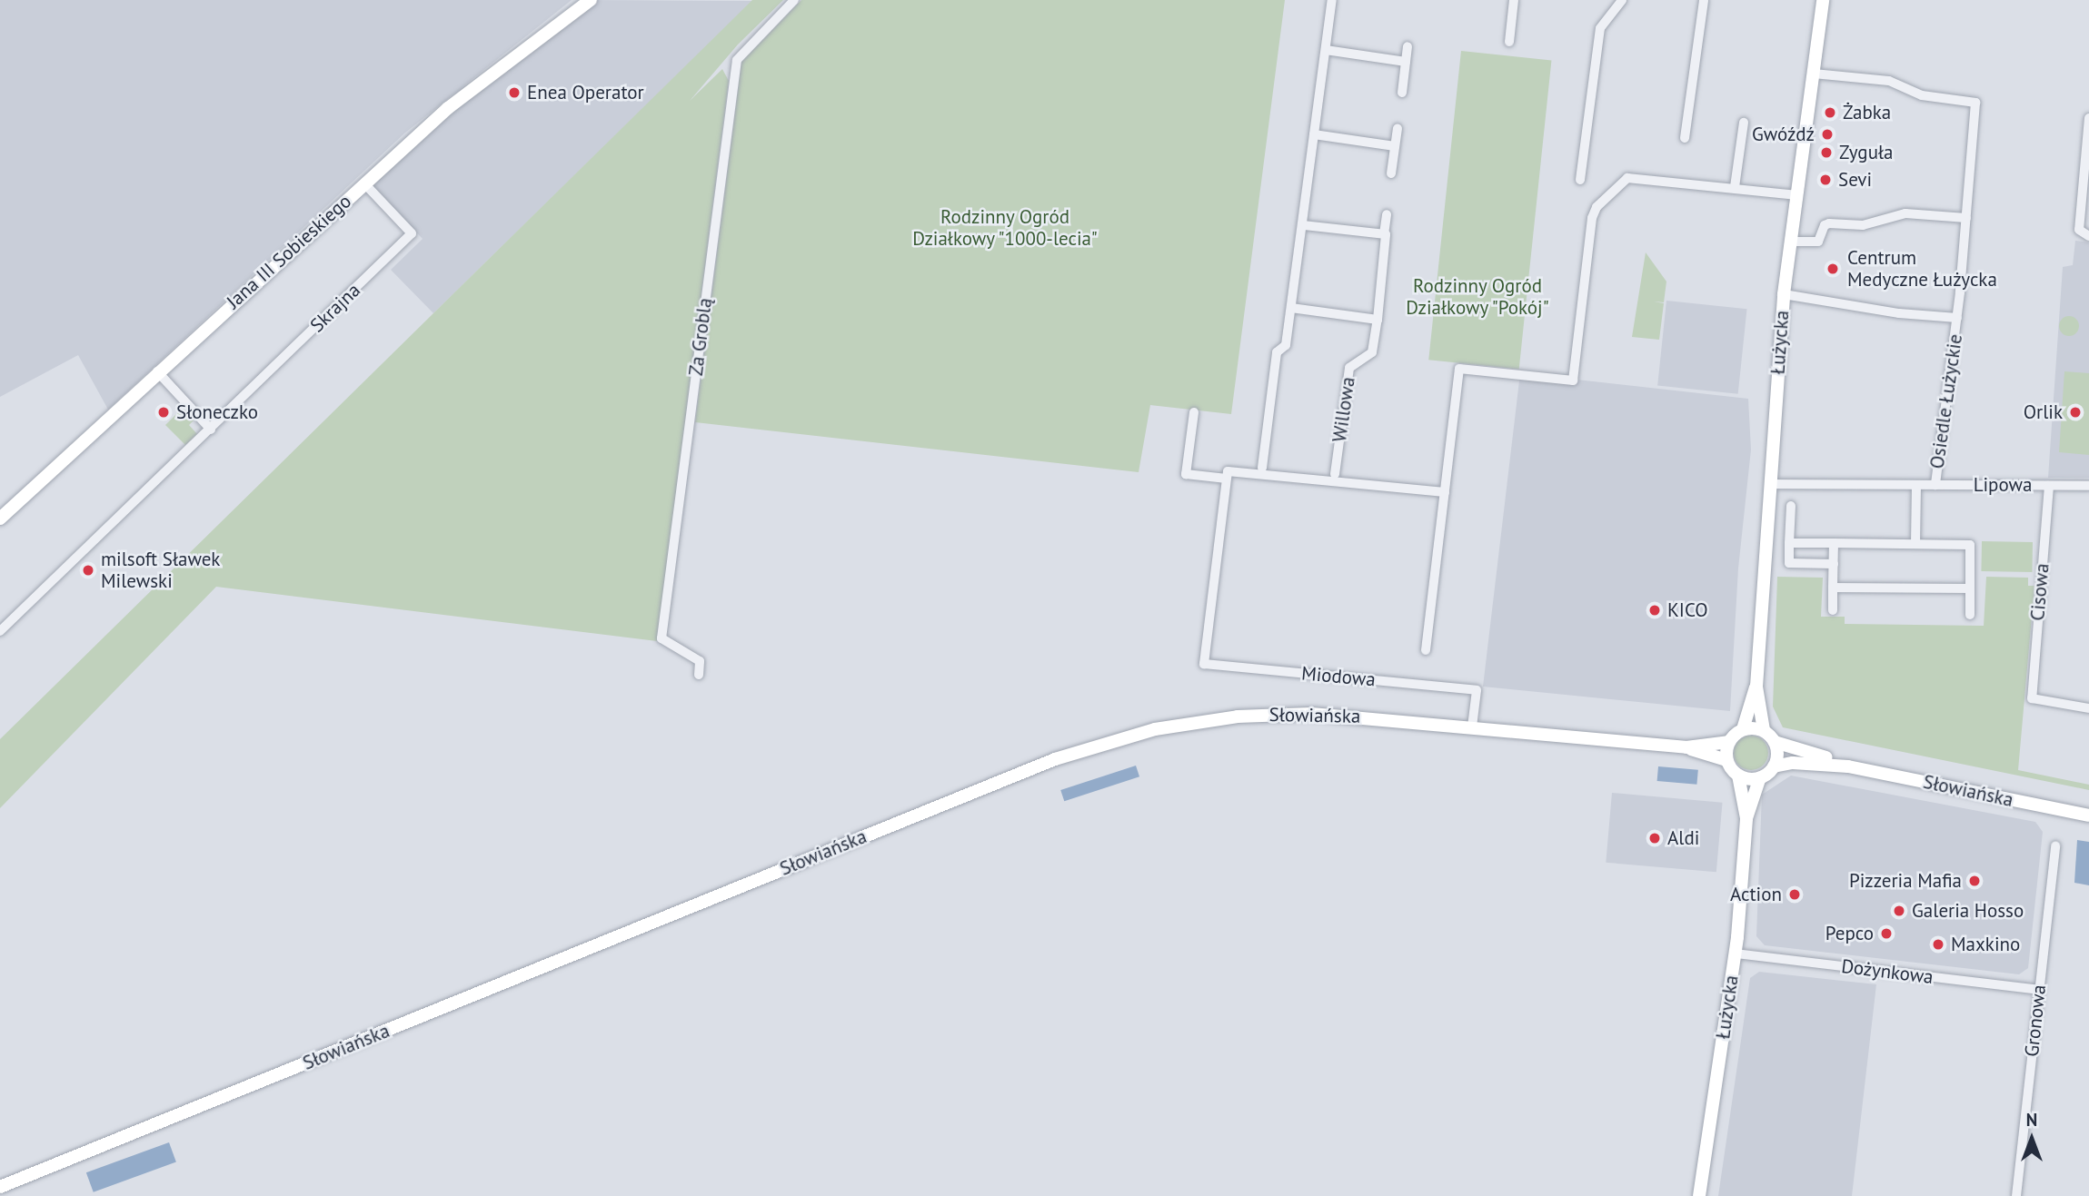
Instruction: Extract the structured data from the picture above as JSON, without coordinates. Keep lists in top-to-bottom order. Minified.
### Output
{"streets":{"street":["Jana III Sobieskiego","Skrajna","Za Groblą","Łużycka","Osiedle Łużyckie","Willowa","Lipowa","Cisowa","Miodowa","Słowiańska","Dożynkowa","Gronowa"]},"crossings":[["Jana III Sobieskiego","Skrajna"],["Łużycka","Osiedle Łużyckie"],["Łużycka","Lipowa"],["Łużycka","Słowiańska"],["Łużycka","Dożynkowa"],["Osiedle Łużyckie","Lipowa"],["Lipowa","Cisowa"],["Miodowa","Słowiańska"],["Dożynkowa","Gronowa"]],"parks":["Rodzinny Ogród Działkowy \"1000-lecia\"","Rodzinny Ogród Działkowy \"Pokój\""],"places":["Enea Operator","Żabka","Gwóźdź","Zyguła","Sevi","Centrum Medyczne Łużycka","Słoneczko","Orlik","milsoft Sławek Milewski","KICO","Aldi","Pizzeria Mafia","Action","Galeria Hosso","Pepco","Maxkino"],"north":"top"}
